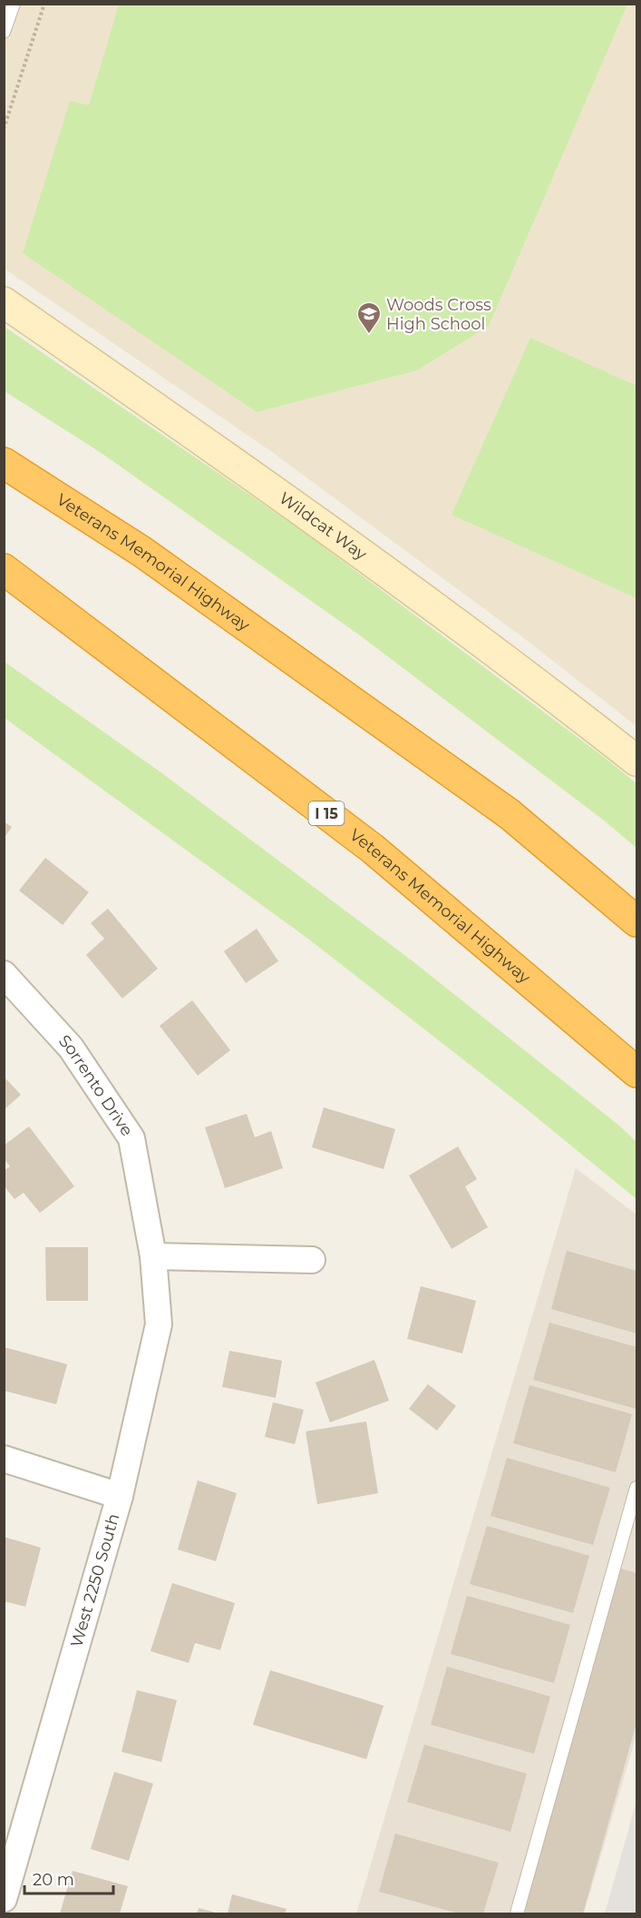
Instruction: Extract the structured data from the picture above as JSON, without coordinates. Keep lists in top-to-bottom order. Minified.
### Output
{"streets":{"highway":["Veterans Memorial Highway","I 15"],"street":["Wildcat Way","Sorrento Drive","West 2250 South"]},"crossings":[["Sorrento Drive","West 2250 South"]],"places":{"school or university":["Woods Cross High School"]},"scale_bar":"20 m"}
